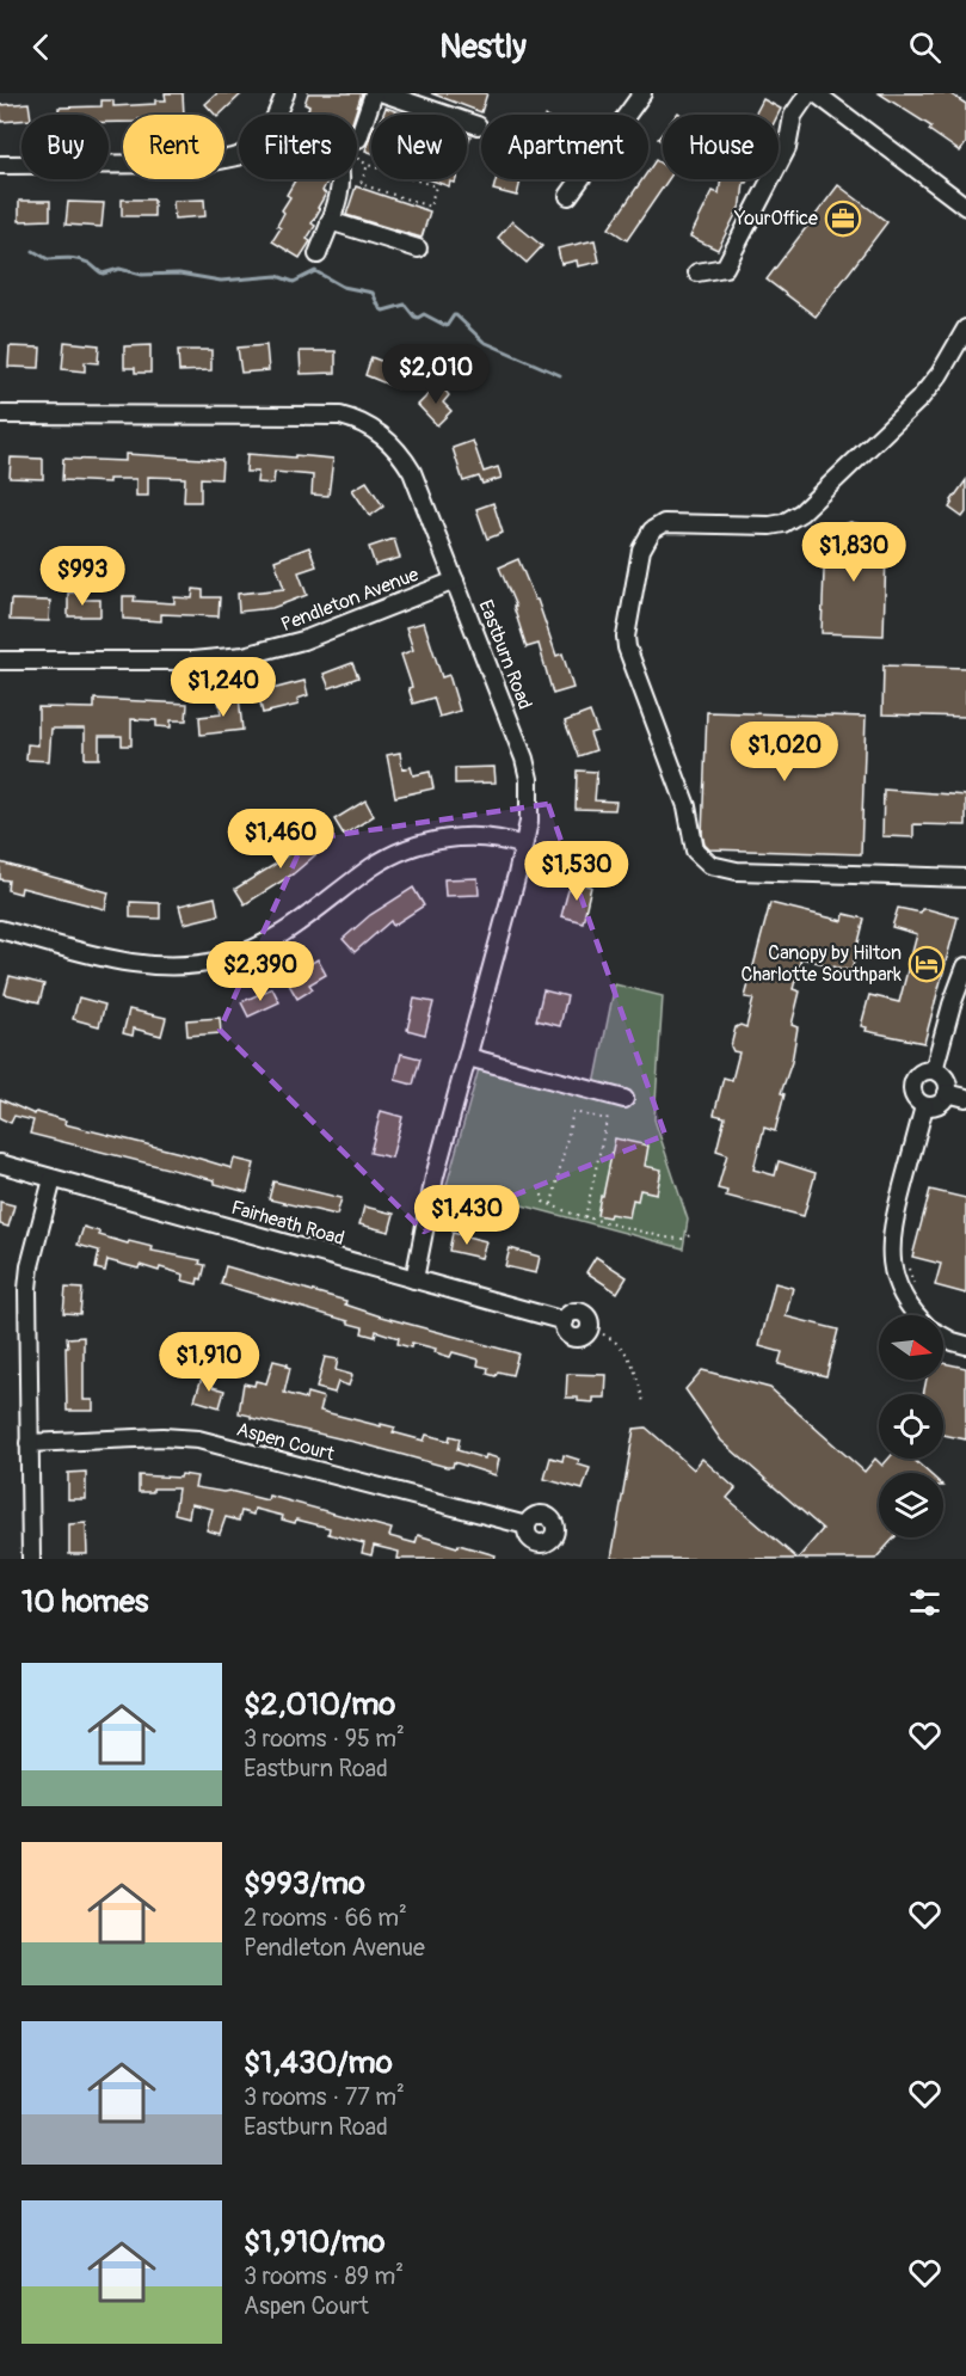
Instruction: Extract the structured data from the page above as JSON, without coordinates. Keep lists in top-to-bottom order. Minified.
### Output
{"streets":{"street":["Pendleton Avenue","Eastburn Road","Fairheath Road","Aspen Court"]},"crossings":[["Pendleton Avenue","Eastburn Road"],["Eastburn Road","Fairheath Road"]],"places":{"office":["YourOffice"],"hotel":["Canopy by Hilton Charlotte Southpark"]},"north":"right","page":{"header":"Nestly","chip":["Buy","Rent","Filters","New","Apartment","House"],"price":["$2,010","$1,830","$993","$1,240","$1,020","$1,460","$1,530","$2,390","$1,430","$1,910"],"heading":"10 homes","list":[{"name":"$2,010/mo","note":"3 rooms · 95 m² · Eastburn Road"},{"name":"$993/mo","note":"2 rooms · 66 m² · Pendleton Avenue"},{"name":"$1,430/mo","note":"3 rooms · 77 m² · Eastburn Road"},{"name":"$1,910/mo","note":"3 rooms · 89 m² · Aspen Court"}]}}
